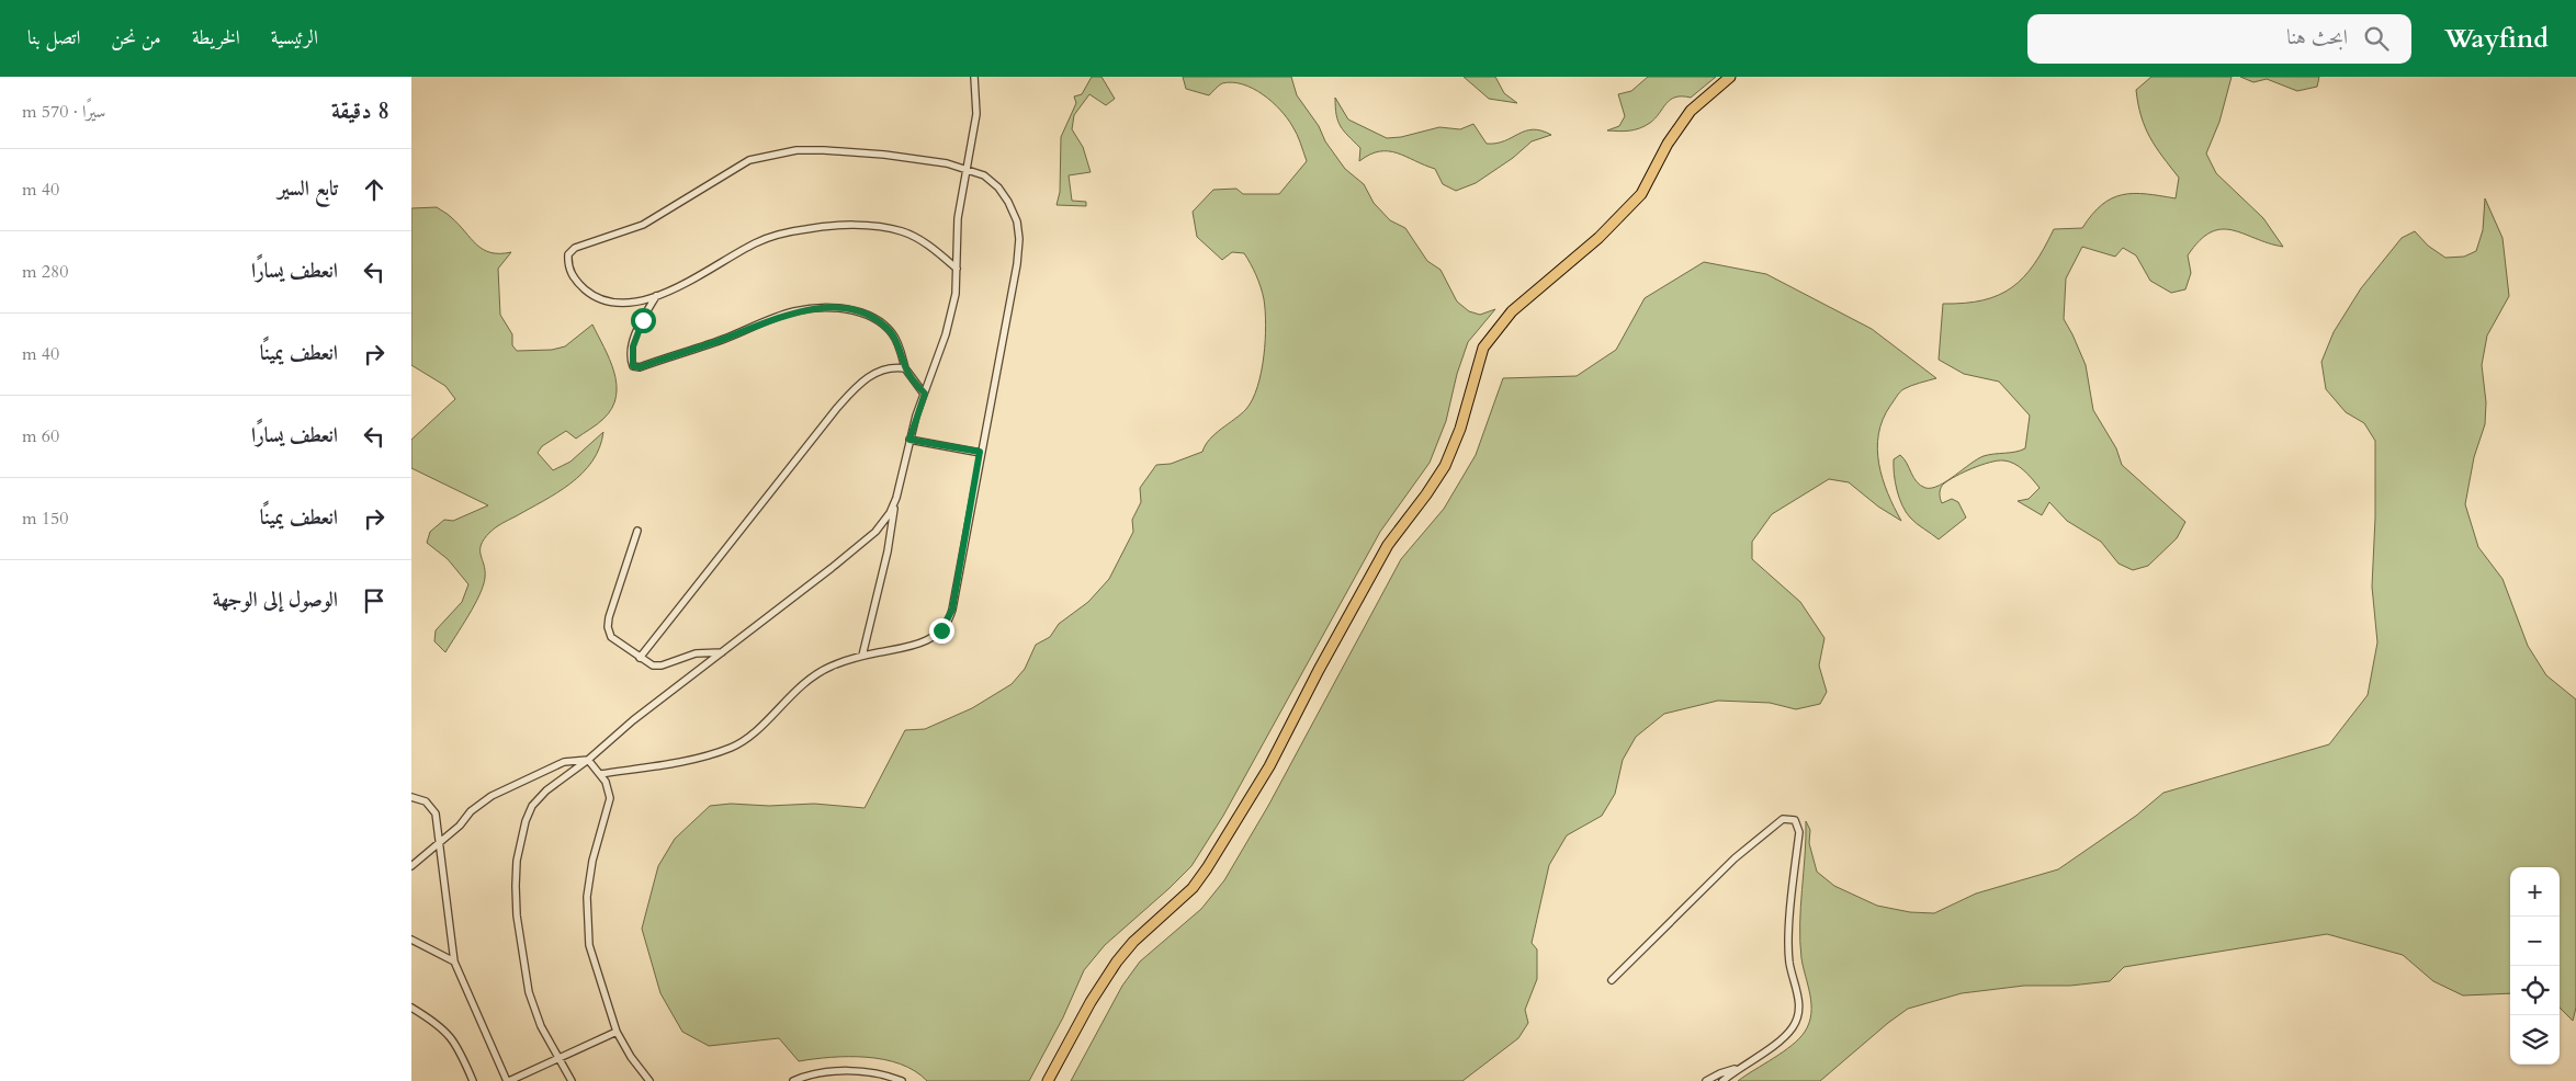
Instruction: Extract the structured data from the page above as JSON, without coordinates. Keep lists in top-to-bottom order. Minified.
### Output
{"page":{"header":"Wayfind","search":"ابحث هنا","nav":["الرئيسية","الخريطة","من نحن","اتصل بنا"],"heading":["8 دقيقة","سيرًا · 570 m"],"list":[["تابع السير","40 m"],["انعطف يسارًا","280 m"],["انعطف يمينًا","40 m"],["انعطف يسارًا","60 m"],["انعطف يمينًا","150 m"],"الوصول إلى الوجهة"],"map_buttons":["+","−"]}}
